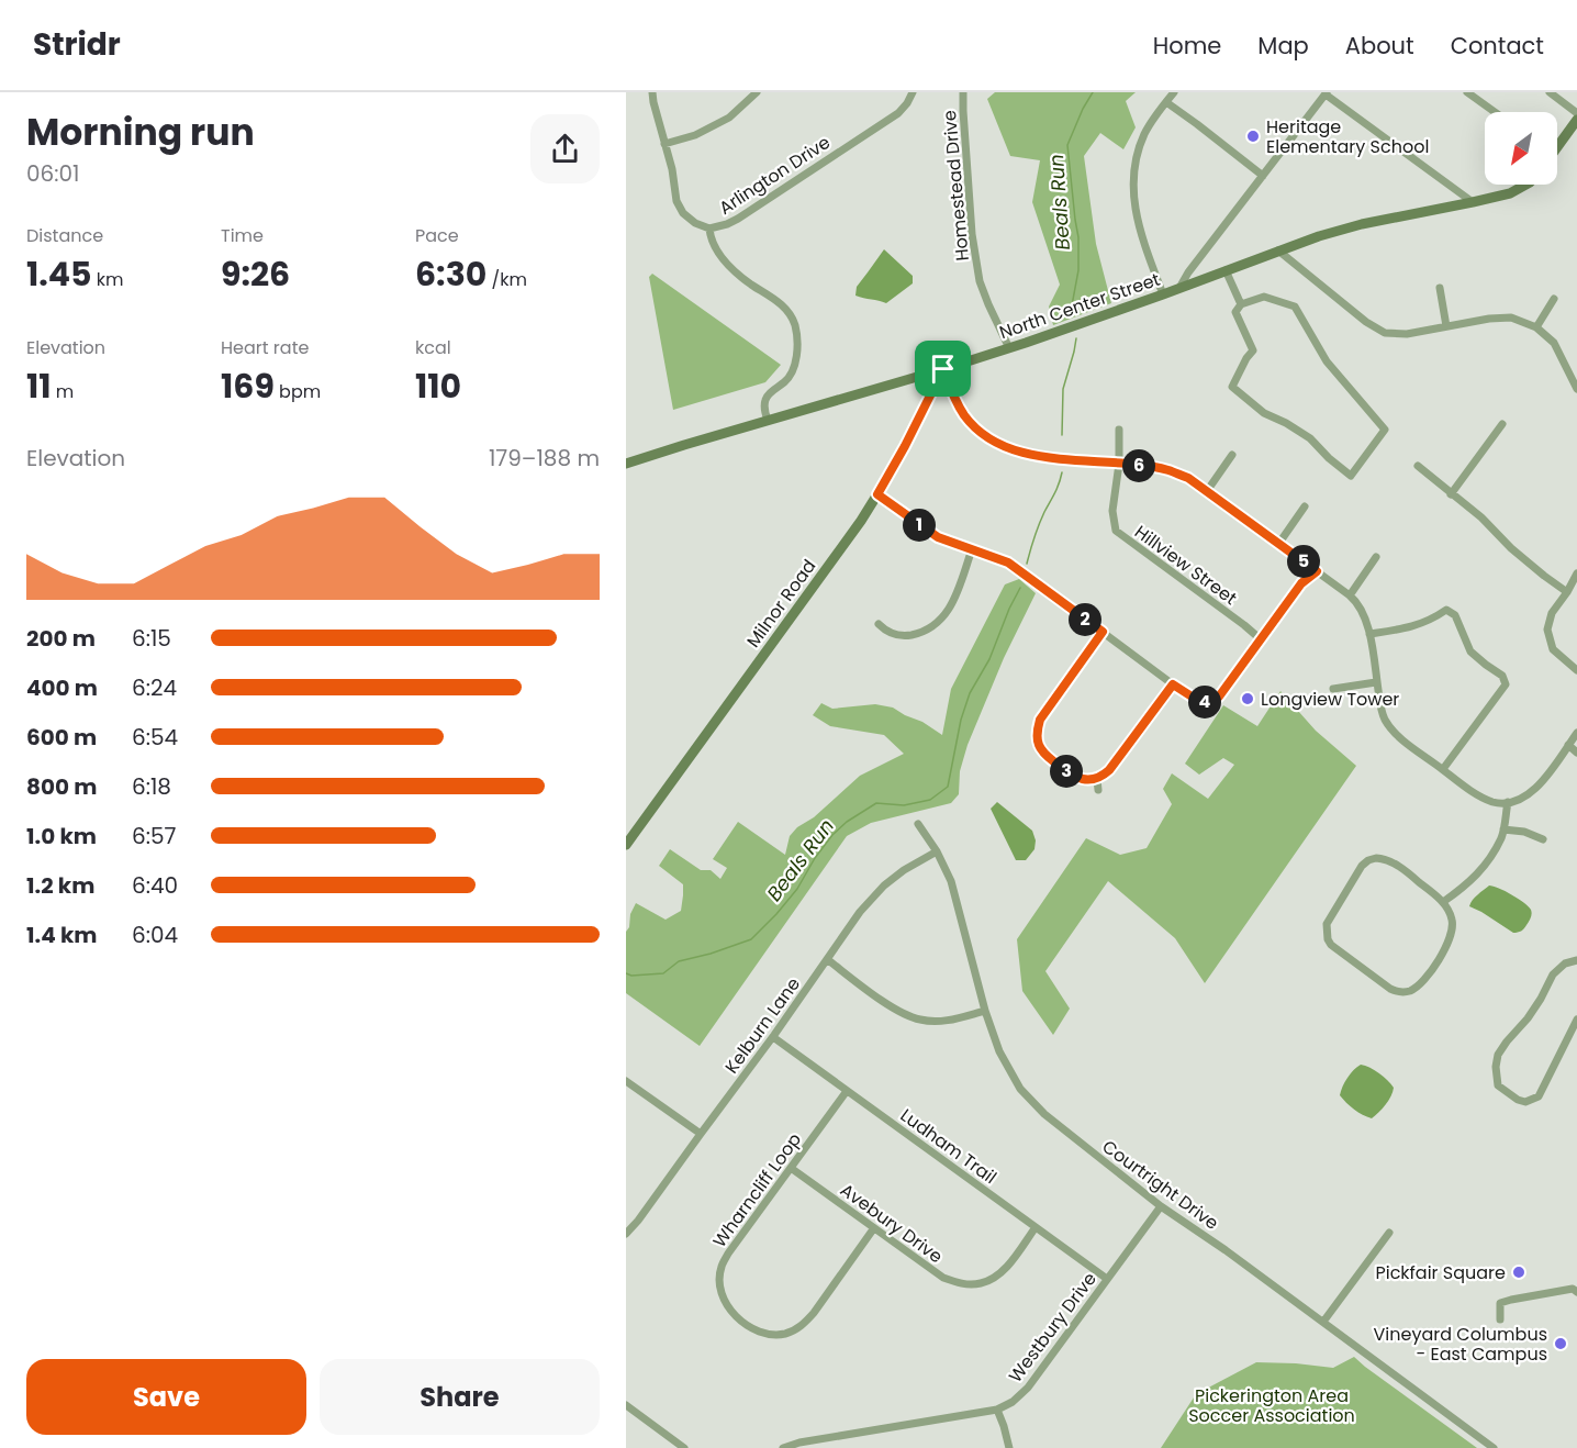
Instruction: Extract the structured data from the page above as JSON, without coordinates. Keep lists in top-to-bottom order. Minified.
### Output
{"streets":{"main road":["North Center Street","Milnor Road"],"street":["Arlington Drive","Homestead Drive","Hillview Street","Kelburn Lane","Ludham Trail","Courtright Drive","Wharncliff Loop","Avebury Drive","Westbury Drive"]},"crossings":[["Homestead Drive","North Center Street"],["North Center Street","Milnor Road"],["Kelburn Lane","Ludham Trail"],["Kelburn Lane","Courtright Drive"],["Ludham Trail","Wharncliff Loop"],["Ludham Trail","Avebury Drive"],["Ludham Trail","Westbury Drive"],["Courtright Drive","Westbury Drive"],["Wharncliff Loop","Avebury Drive"]],"water":["Beals Run"],"parks":["Pickerington Area Soccer Association"],"places":["Heritage Elementary School","Longview Tower","Pickfair Square","Vineyard Columbus - East Campus"],"north":"bottom left","page":{"header":"Stridr","nav":["Home","Map","About","Contact"],"heading":["Morning run","06:01"],"stats":[["Distance","1.45 km"],["Time","9:26"],["Pace","6:30 /km"],["Elevation","11 m"],["Heart rate","169 bpm"],["kcal","110"]],"chart":["Elevation","179–188 m"],"pins":["6","1","5","2","4","3"],"list":[{"name":"200 m","note":"6:15"},{"name":"400 m","note":"6:24"},{"name":"600 m","note":"6:54"},{"name":"800 m","note":"6:18"},{"name":"1.0 km","note":"6:57"},{"name":"1.2 km","note":"6:40"},{"name":"1.4 km","note":"6:04"}],"buttons":["Save","Share"]}}
